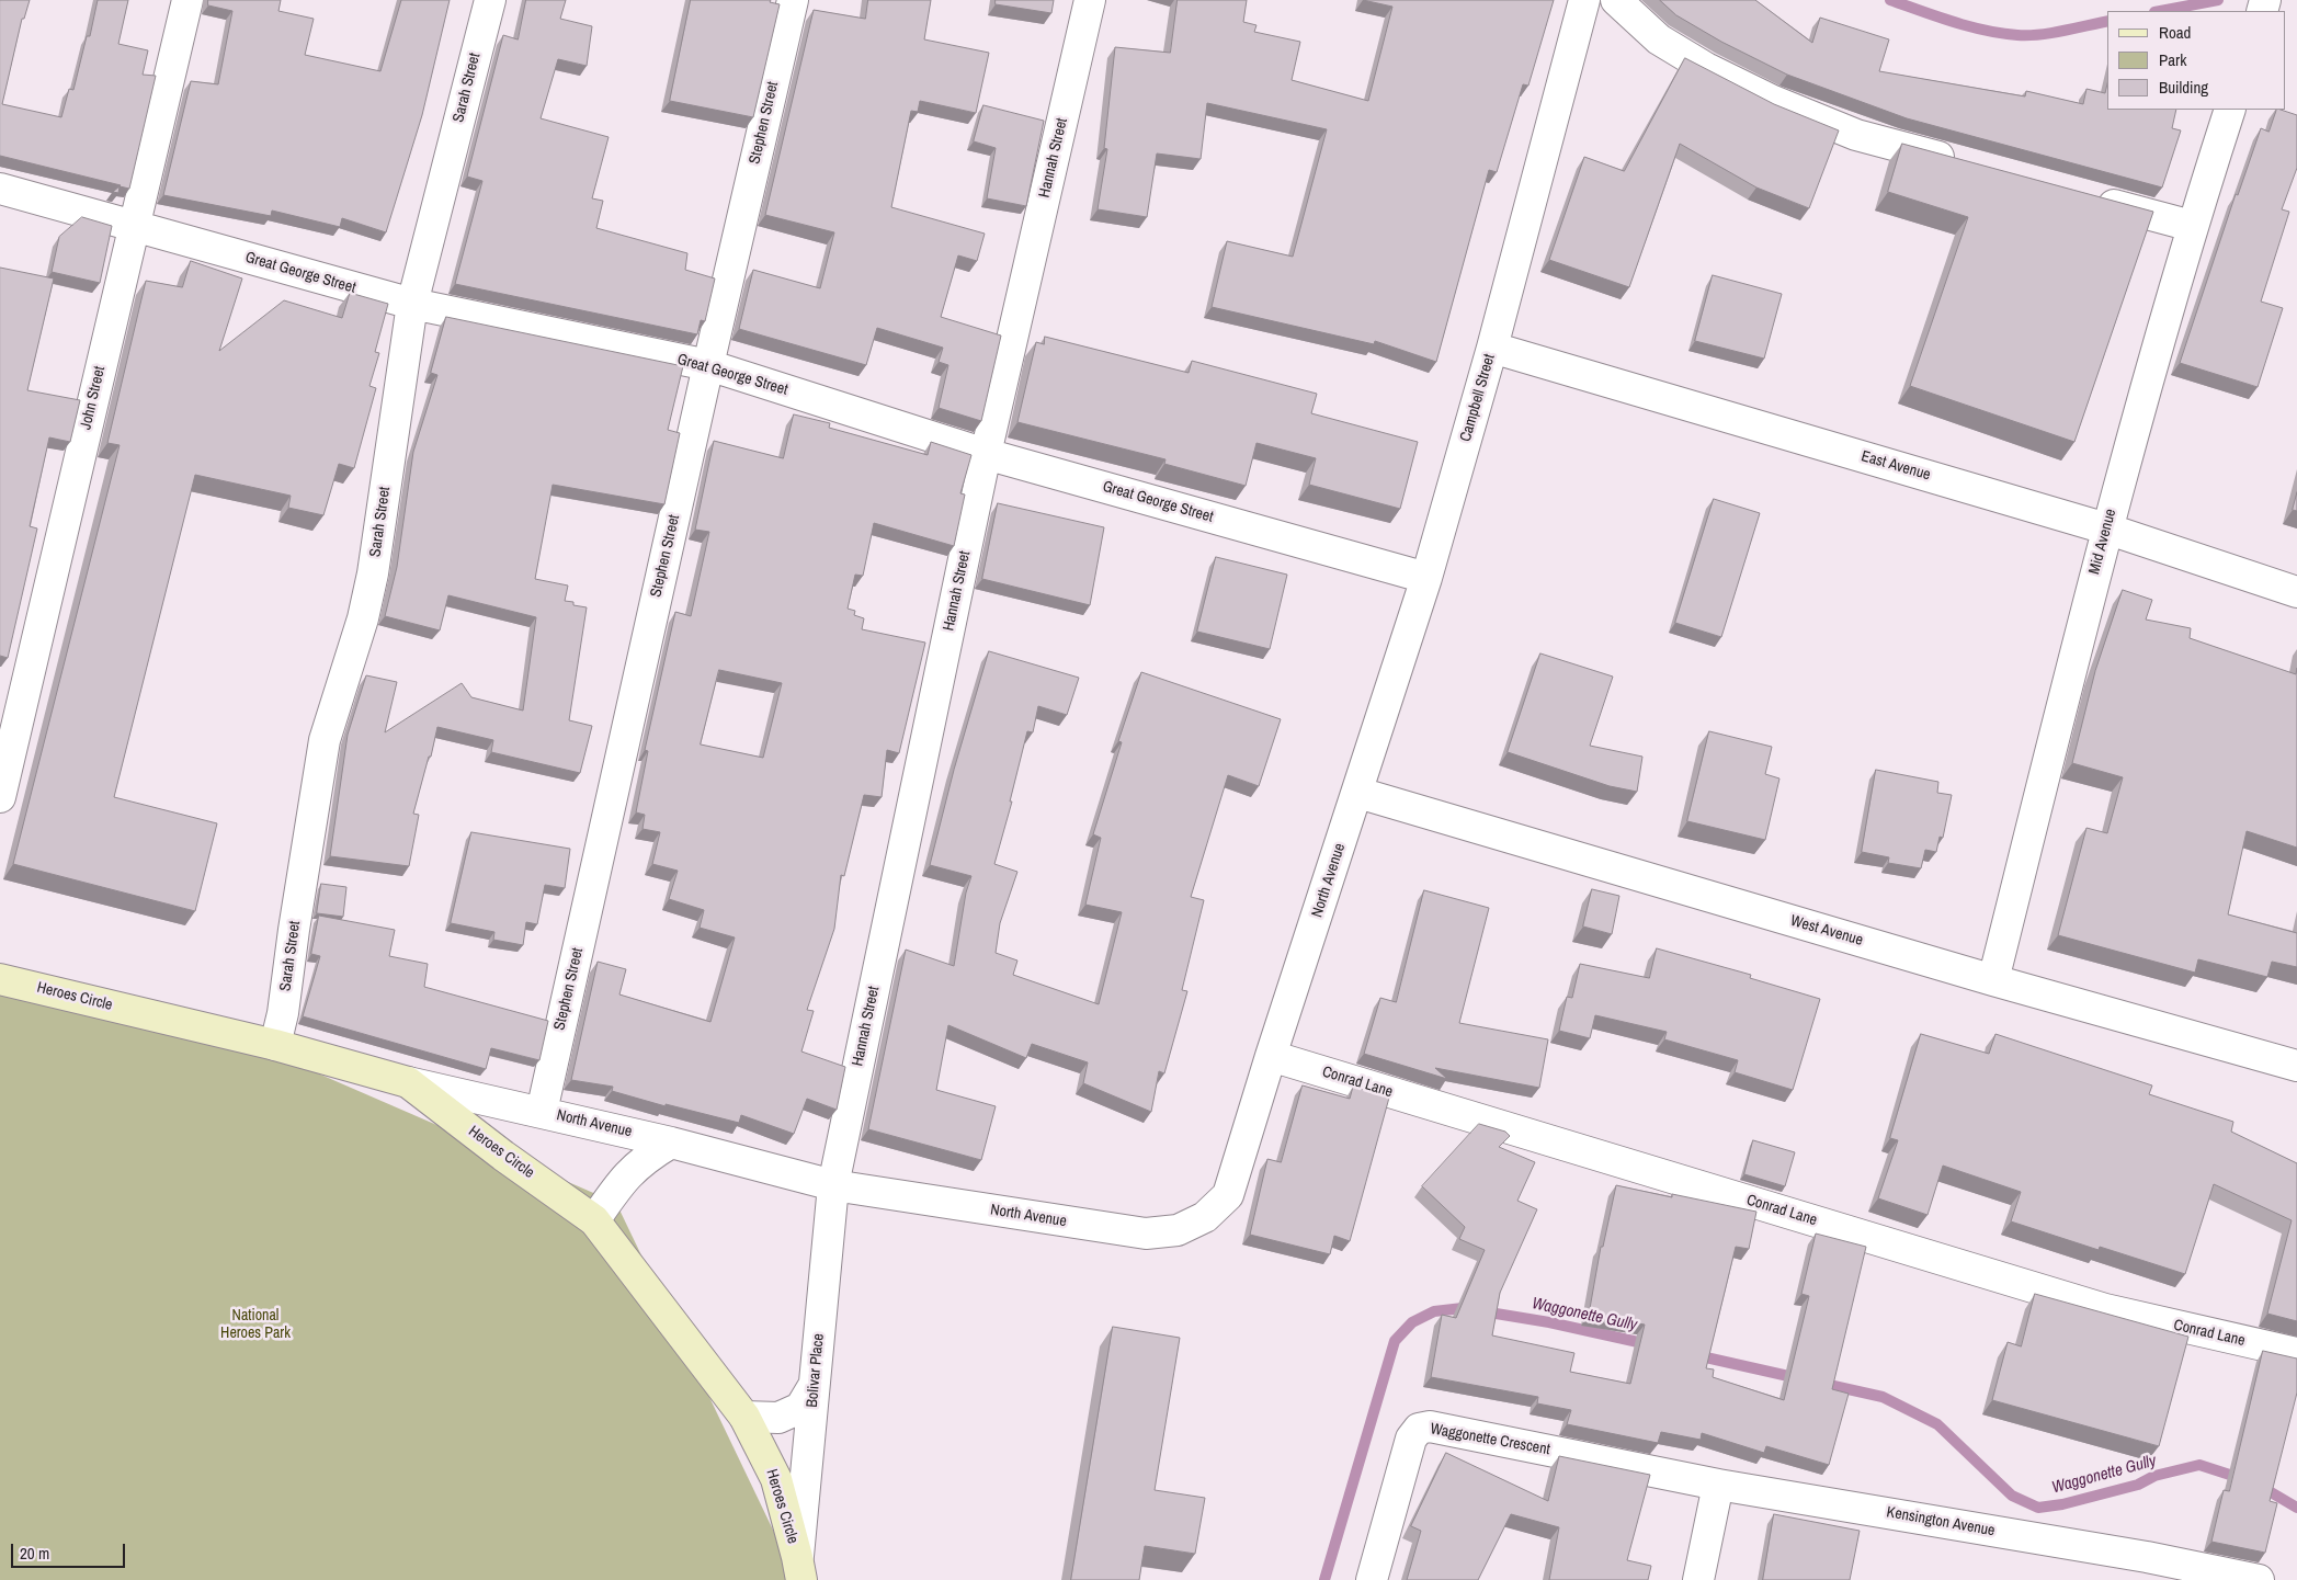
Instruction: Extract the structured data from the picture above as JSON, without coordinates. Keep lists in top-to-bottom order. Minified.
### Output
{"streets":{"main road":["Heroes Circle"],"street":["Sarah Street","Stephen Street","Hannah Street","Great George Street","John Street","Campbell Street","East Avenue","Mid Avenue","North Avenue","West Avenue","Conrad Lane","Bolivar Place","Waggonette Crescent","Kensington Avenue"]},"crossings":[["Sarah Street","Great George Street"],["Sarah Street","Heroes Circle"],["Stephen Street","Great George Street"],["Stephen Street","North Avenue"],["Hannah Street","Great George Street"],["Hannah Street","North Avenue"],["Hannah Street","Bolivar Place"],["Great George Street","John Street"],["Great George Street","Campbell Street"],["Campbell Street","East Avenue"],["Campbell Street","North Avenue"],["Campbell Street","West Avenue"],["East Avenue","Mid Avenue"],["Mid Avenue","West Avenue"],["North Avenue","West Avenue"],["North Avenue","Heroes Circle"],["North Avenue","Conrad Lane"],["North Avenue","Bolivar Place"],["Heroes Circle","Bolivar Place"],["Waggonette Crescent","Kensington Avenue"]],"water":["Waggonette Gully"],"parks":["National Heroes Park"],"legend":["Road","Park","Building"],"scale_bar":"20 m"}
